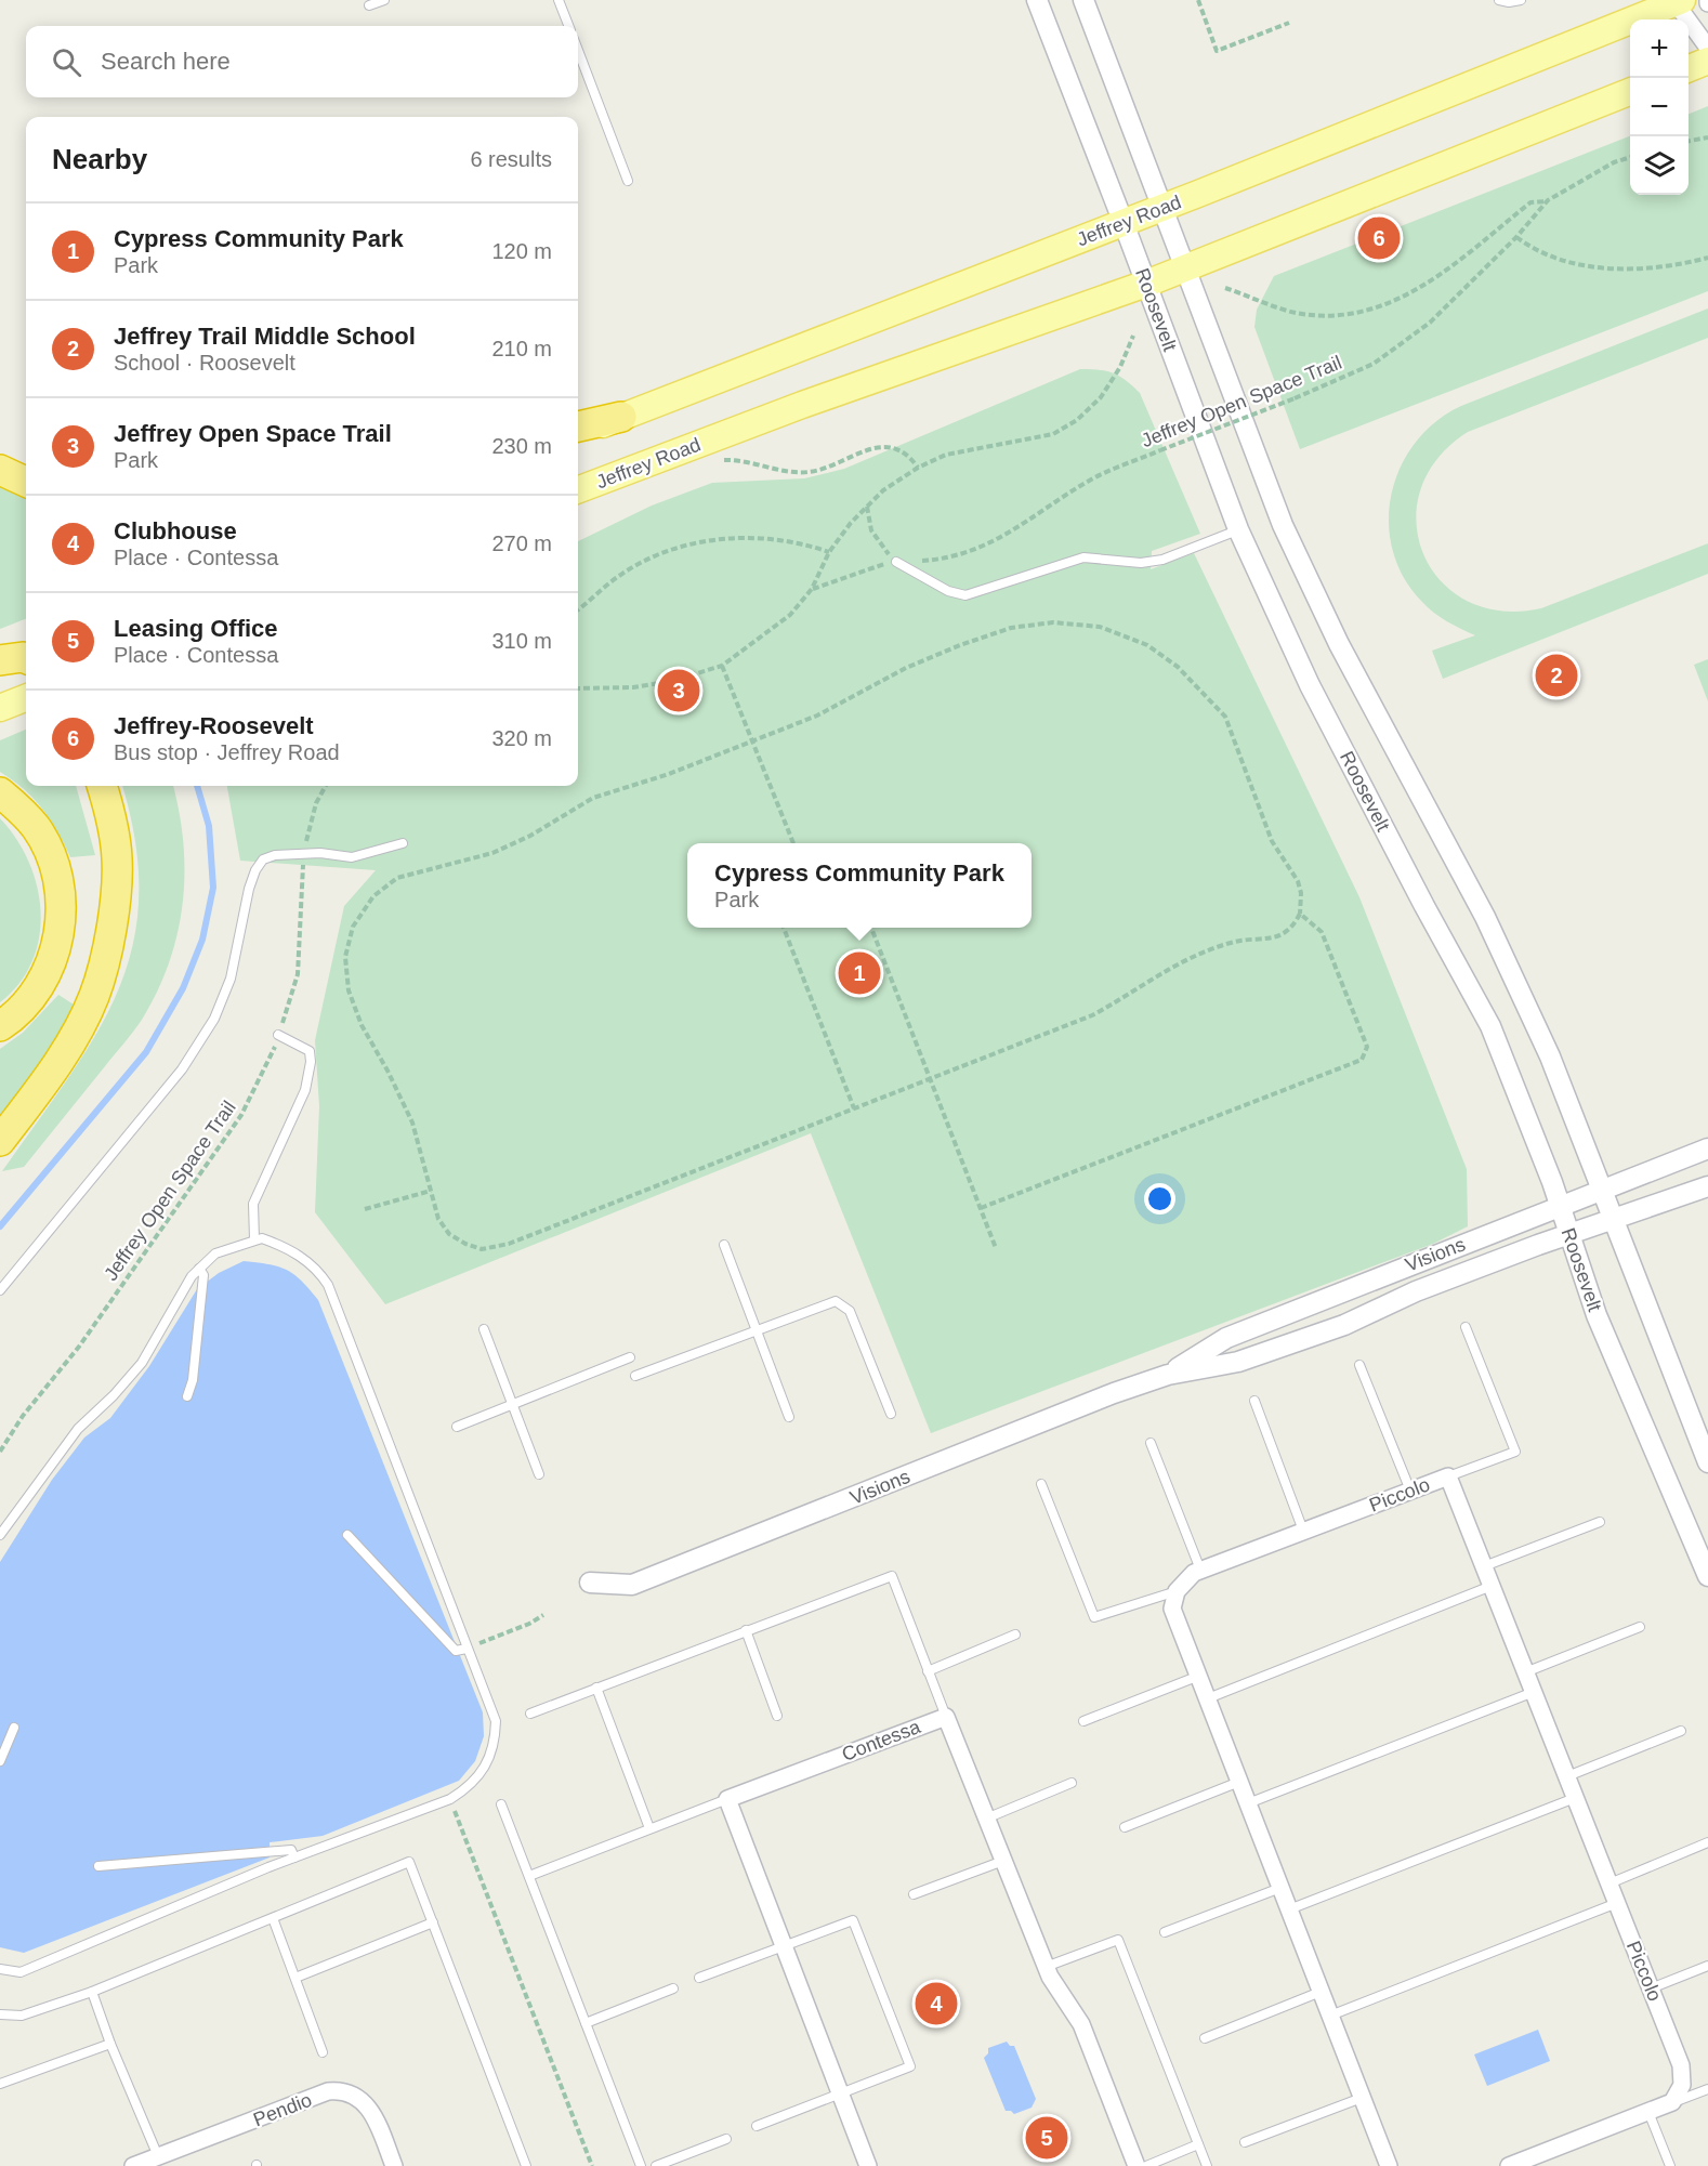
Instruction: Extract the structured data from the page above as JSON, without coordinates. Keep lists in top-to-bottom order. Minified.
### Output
{"streets":{"main road":["Jeffrey Road"],"street":["Roosevelt","Visions","Piccolo","Contessa","Pendio"],"path":["Jeffrey Open Space Trail"]},"crossings":[["Jeffrey Road","Roosevelt"],["Roosevelt","Visions"]],"page":{"map_buttons":["+","−"],"search":"Search here","heading":["Nearby","6 results"],"list":[{"mark":"1","name":"Cypress Community Park","note":"Park","value":"120 m"},{"mark":"2","name":"Jeffrey Trail Middle School","note":"School · Roosevelt","value":"210 m"},{"mark":"3","name":"Jeffrey Open Space Trail","note":"Park","value":"230 m"},{"mark":"4","name":"Clubhouse","note":"Place · Contessa","value":"270 m"},{"mark":"5","name":"Leasing Office","note":"Place · Contessa","value":"310 m"},{"mark":"6","name":"Jeffrey-Roosevelt","note":"Bus stop · Jeffrey Road","value":"320 m"}],"pins":["6","2","3","1","4","5"],"popup":["Cypress Community Park","Park"]}}
